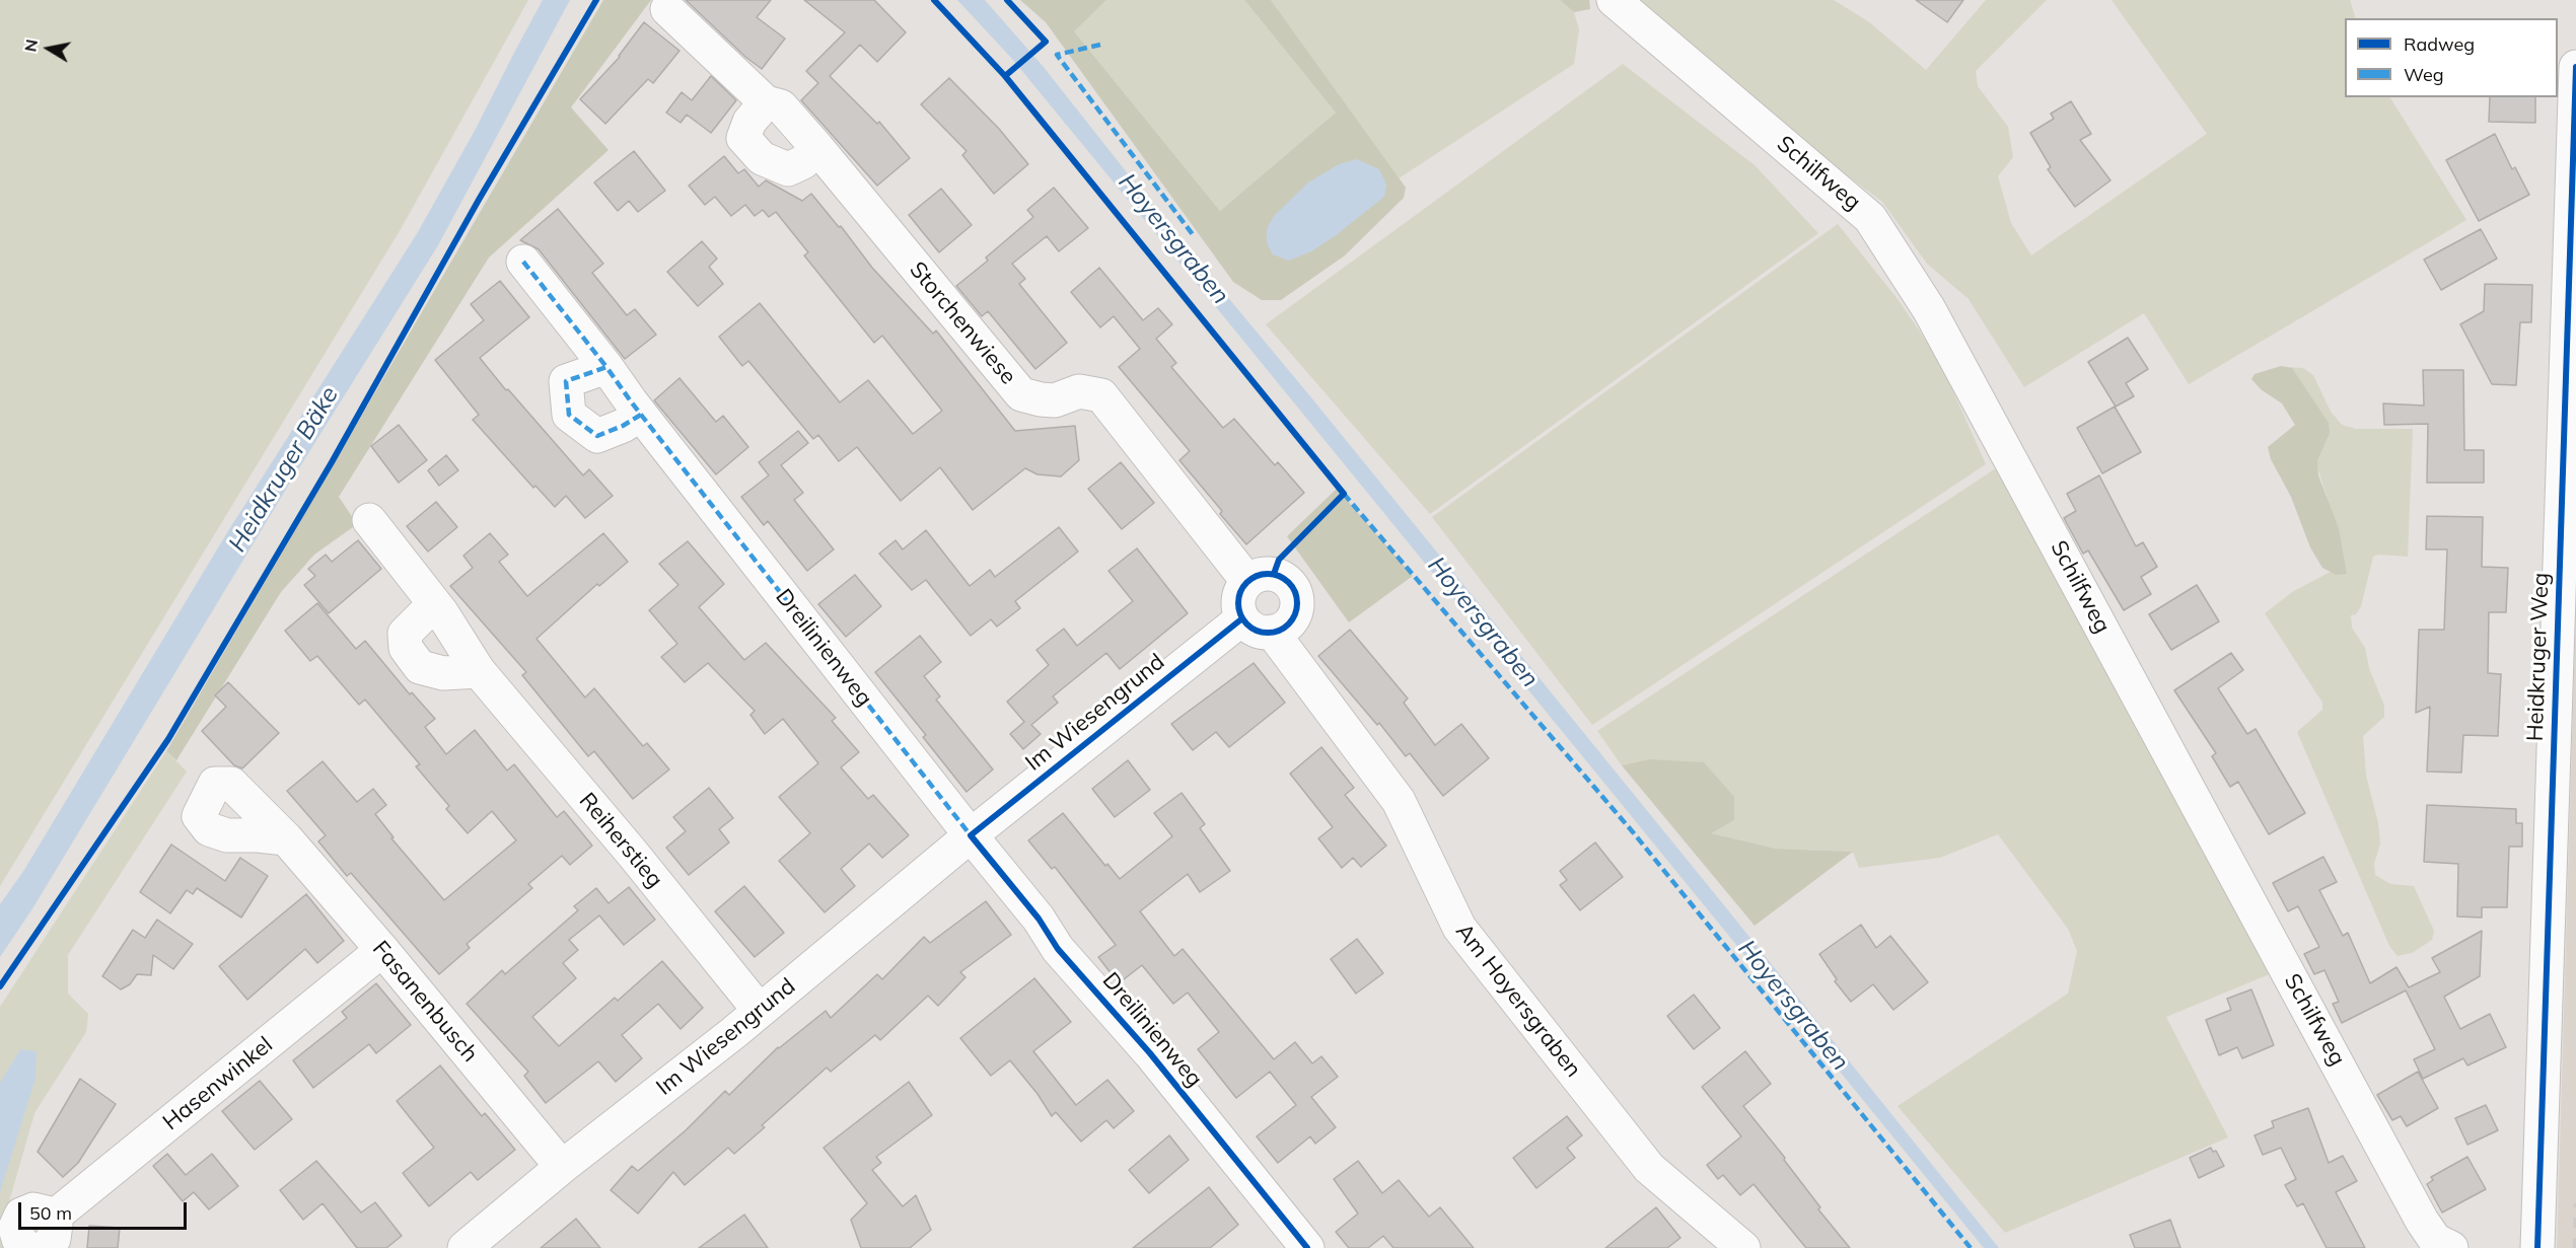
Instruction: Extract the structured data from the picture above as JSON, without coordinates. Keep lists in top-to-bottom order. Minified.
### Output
{"streets":{"street":["Schilfweg","Storchenwiese","Dreilinienweg","Heidkruger Weg","Im Wiesengrund","Reiherstieg","Am Hoyersgraben","Fasanenbusch","Hasenwinkel"]},"crossings":[["Storchenwiese","Im Wiesengrund"],["Storchenwiese","Am Hoyersgraben"],["Dreilinienweg","Im Wiesengrund"],["Im Wiesengrund","Reiherstieg"],["Im Wiesengrund","Am Hoyersgraben"],["Im Wiesengrund","Fasanenbusch"],["Fasanenbusch","Hasenwinkel"]],"water":["Hoyersgraben","Heidkruger Bäke"],"legend":["Radweg","Weg"],"scale_bar":"50 m","north":"left"}
